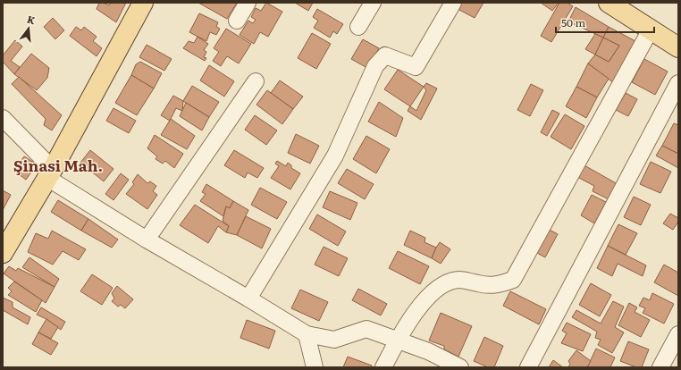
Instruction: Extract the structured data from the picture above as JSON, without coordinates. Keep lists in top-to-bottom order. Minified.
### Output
{"districts":["Şinasi Mah."],"scale_bar":"50 m","north":"top"}
